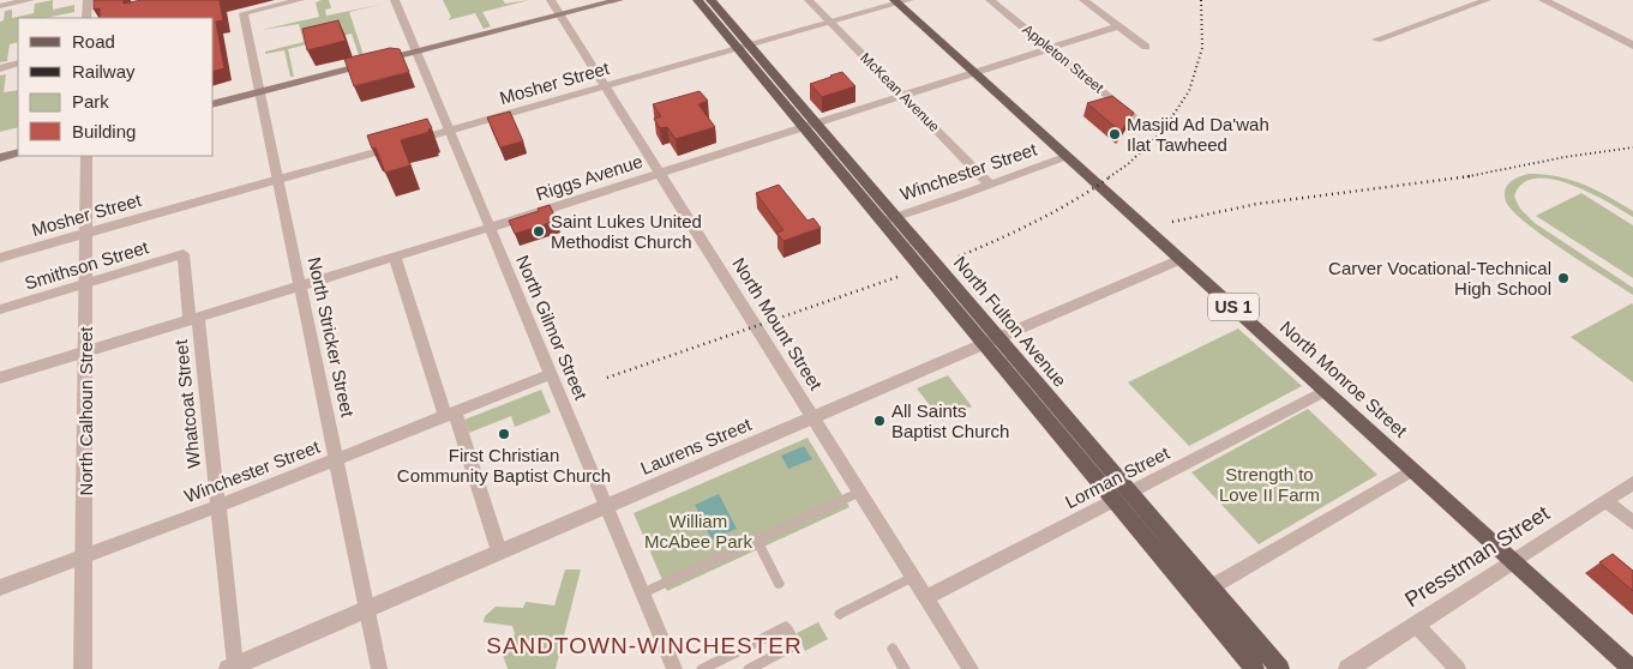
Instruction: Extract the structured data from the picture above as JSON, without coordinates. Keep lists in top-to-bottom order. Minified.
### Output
{"streets":{"main road":["US 1","North Fulton Avenue","North Monroe Street"],"street":["Appleton Street","Mosher Street","McKean Avenue","Winchester Street","Riggs Avenue","Smithson Street","North Mount Street","North Gilmor Street","North Stricker Street","Whatcoat Street","North Calhoun Street","Laurens Street","Lorman Street","Presstman Street"]},"crossings":[["Appleton Street","Riggs Avenue"],["Mosher Street","McKean Avenue"],["Mosher Street","North Fulton Avenue"],["Mosher Street","North Mount Street"],["Mosher Street","North Gilmor Street"],["Mosher Street","North Stricker Street"],["Mosher Street","North Monroe Street"],["Mosher Street","North Calhoun Street"],["McKean Avenue","Winchester Street"],["McKean Avenue","Riggs Avenue"],["Winchester Street","North Fulton Avenue"],["Winchester Street","North Gilmor Street"],["Winchester Street","North Stricker Street"],["Winchester Street","North Monroe Street"],["Winchester Street","Whatcoat Street"],["Winchester Street","North Calhoun Street"],["Riggs Avenue","North Fulton Avenue"],["Riggs Avenue","North Mount Street"],["Riggs Avenue","North Gilmor Street"],["Riggs Avenue","North Stricker Street"],["Riggs Avenue","North Monroe Street"],["Riggs Avenue","Whatcoat Street"],["Riggs Avenue","North Calhoun Street"],["Smithson Street","Whatcoat Street"],["Smithson Street","North Calhoun Street"],["North Fulton Avenue","Laurens Street"],["North Fulton Avenue","Lorman Street"],["North Mount Street","Laurens Street"],["North Mount Street","Lorman Street"],["North Gilmor Street","Laurens Street"],["North Stricker Street","Laurens Street"],["North Monroe Street","Laurens Street"],["North Monroe Street","Lorman Street"],["North Monroe Street","Presstman Street"],["Whatcoat Street","Laurens Street"]],"districts":["SANDTOWN-WINCHESTER"],"parks":["Strength to Love II Farm","William McAbee Park"],"places":["Masjid Ad Da'wah Ilat Tawheed","Saint Lukes United Methodist Church","Carver Vocational-Technical High School","All Saints Baptist Church","First Christian Community Baptist Church"],"legend":["Road","Railway","Park","Building"]}
